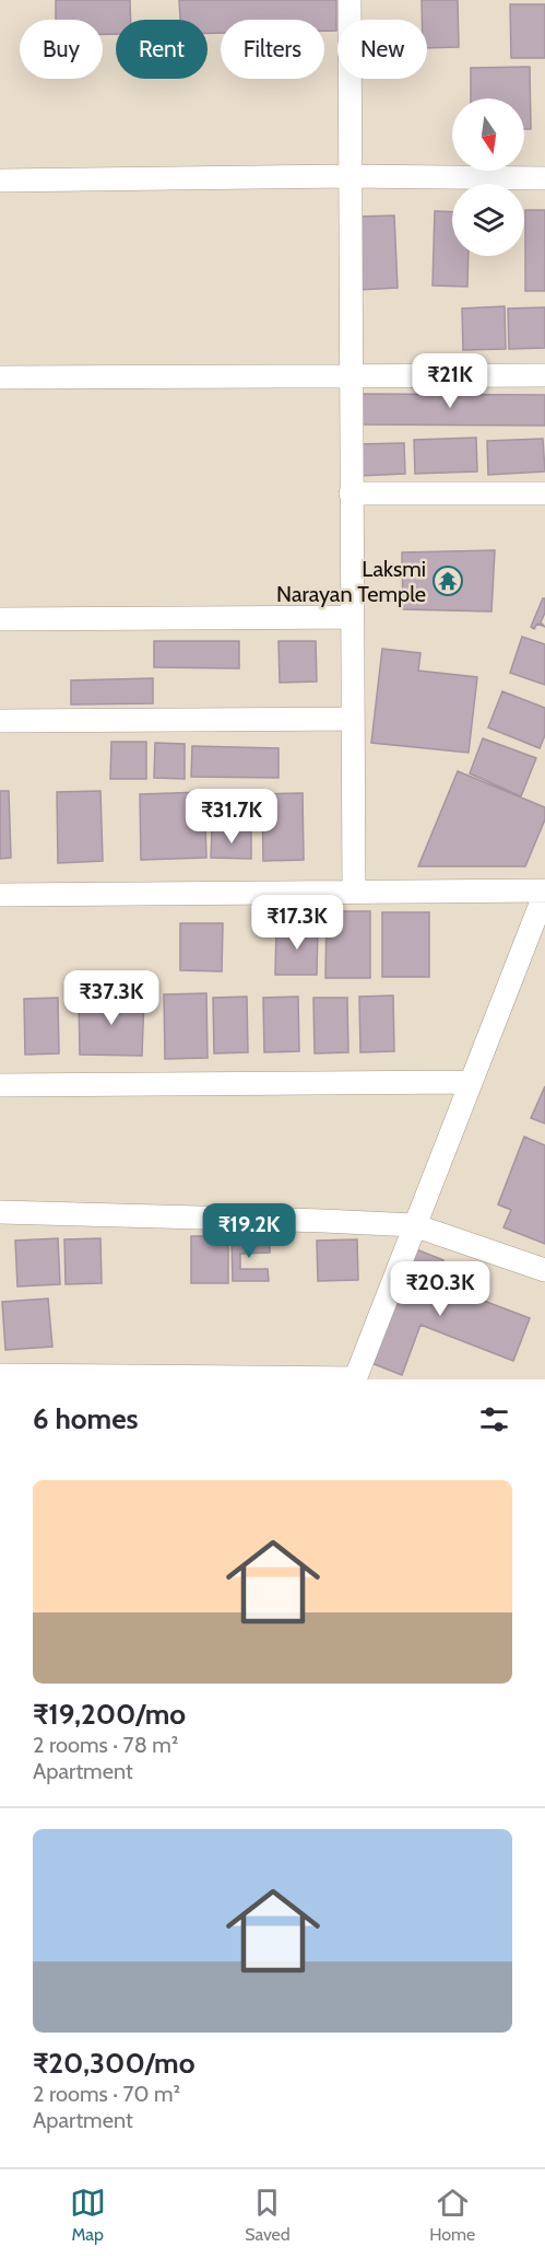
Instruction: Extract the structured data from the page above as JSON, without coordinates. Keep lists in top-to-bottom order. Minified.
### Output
{"places":{"temple":["Laksmi Narayan Temple"]},"north":"bottom","page":{"chip":["Buy","Rent","Filters","New"],"price":["₹21K","₹31.7K","₹17.3K","₹37.3K","₹19.2K","₹20.3K"],"heading":"6 homes","list":[{"name":"₹19,200/mo","note":"2 rooms · 78 m² · Apartment"},{"name":"₹20,300/mo","note":"2 rooms · 70 m² · Apartment"}],"tabs":["Map","Saved","Home"]}}
